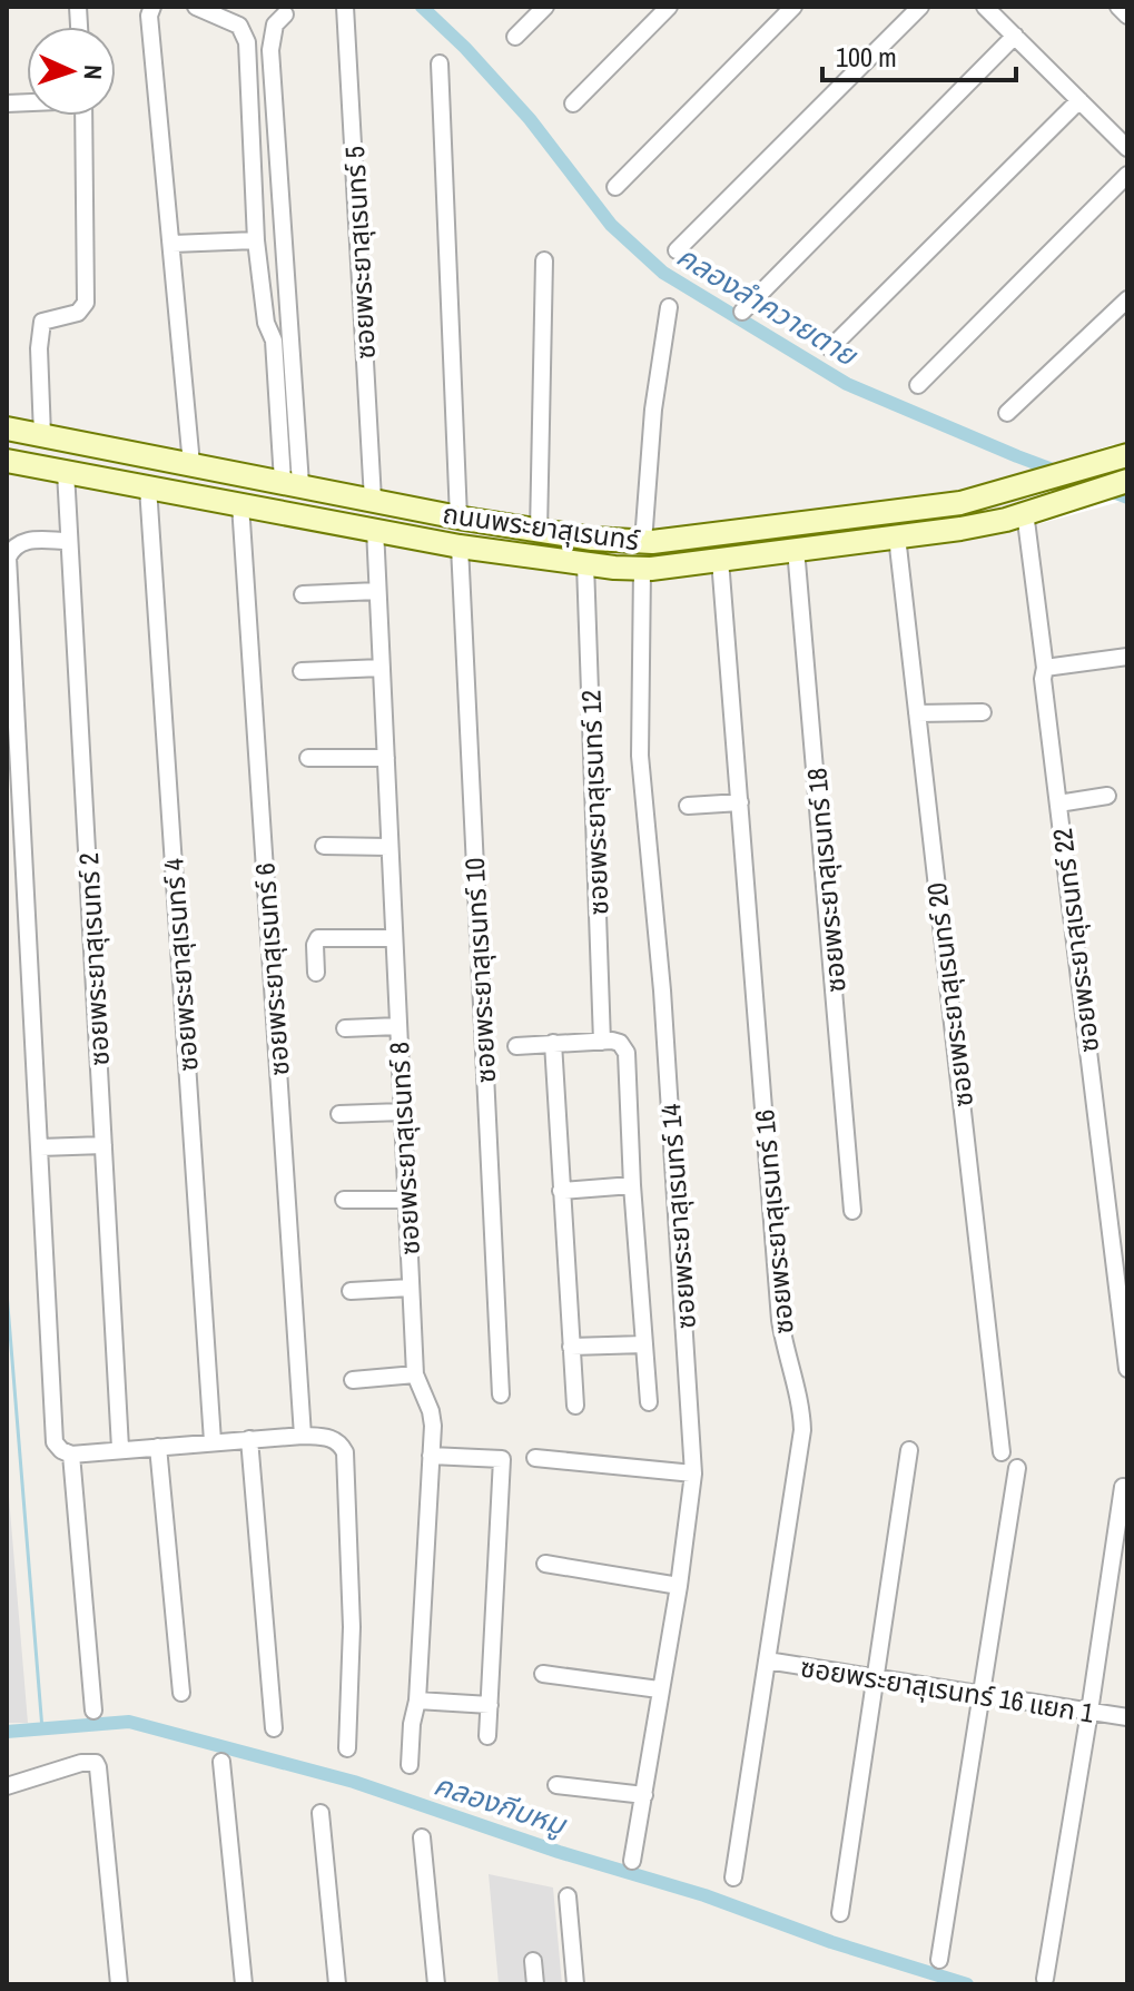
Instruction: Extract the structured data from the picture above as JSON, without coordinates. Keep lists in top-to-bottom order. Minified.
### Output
{"streets":{"street":["ซอยพระยาสุเรนทร์ 5","ถนนพระยาสุเรนทร์","ซอยพระยาสุเรนทร์ 12","ซอยพระยาสุเรนทร์ 18","ซอยพระยาสุเรนทร์ 22","ซอยพระยาสุเรนทร์ 2","ซอยพระยาสุเรนทร์ 4","ซอยพระยาสุเรนทร์ 6","ซอยพระยาสุเรนทร์ 10","ซอยพระยาสุเรนทร์ 20","ซอยพระยาสุเรนทร์ 8","ซอยพระยาสุเรนทร์ 14","ซอยพระยาสุเรนทร์ 16","ซอยพระยาสุเรนทร์ 16 แยก 1"]},"crossings":[["ซอยพระยาสุเรนทร์ 5","ถนนพระยาสุเรนทร์"],["ถนนพระยาสุเรนทร์","ซอยพระยาสุเรนทร์ 12"],["ถนนพระยาสุเรนทร์","ซอยพระยาสุเรนทร์ 18"],["ถนนพระยาสุเรนทร์","ซอยพระยาสุเรนทร์ 22"],["ถนนพระยาสุเรนทร์","ซอยพระยาสุเรนทร์ 2"],["ถนนพระยาสุเรนทร์","ซอยพระยาสุเรนทร์ 4"],["ถนนพระยาสุเรนทร์","ซอยพระยาสุเรนทร์ 6"],["ถนนพระยาสุเรนทร์","ซอยพระยาสุเรนทร์ 10"],["ถนนพระยาสุเรนทร์","ซอยพระยาสุเรนทร์ 20"],["ถนนพระยาสุเรนทร์","ซอยพระยาสุเรนทร์ 8"],["ถนนพระยาสุเรนทร์","ซอยพระยาสุเรนทร์ 14"],["ถนนพระยาสุเรนทร์","ซอยพระยาสุเรนทร์ 16"],["ซอยพระยาสุเรนทร์ 16","ซอยพระยาสุเรนทร์ 16 แยก 1"]],"water":["คลองลำควายตาย","คลองกีบหมู"],"scale_bar":"100 m","north":"right"}
